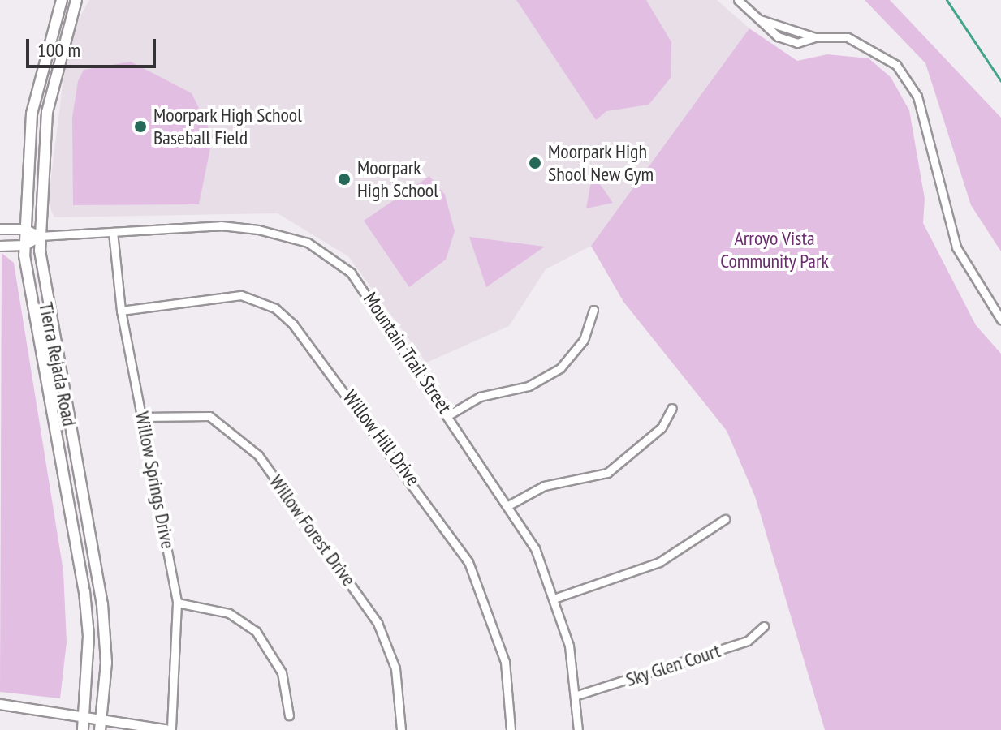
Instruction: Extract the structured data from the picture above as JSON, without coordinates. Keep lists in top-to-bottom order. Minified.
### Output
{"streets":{"main road":["Tierra Rejada Road"],"street":["Mountain Trail Street","Willow Hill Drive","Willow Springs Drive","Willow Forest Drive","Sky Glen Court"]},"crossings":[["Mountain Trail Street","Tierra Rejada Road"],["Mountain Trail Street","Willow Springs Drive"],["Mountain Trail Street","Sky Glen Court"],["Willow Hill Drive","Willow Springs Drive"],["Willow Springs Drive","Willow Forest Drive"]],"parks":["Arroyo Vista Community Park"],"places":["Moorpark High School Baseball Field","Moorpark High Shool New Gym","Moorpark High School"],"scale_bar":"100 m"}
